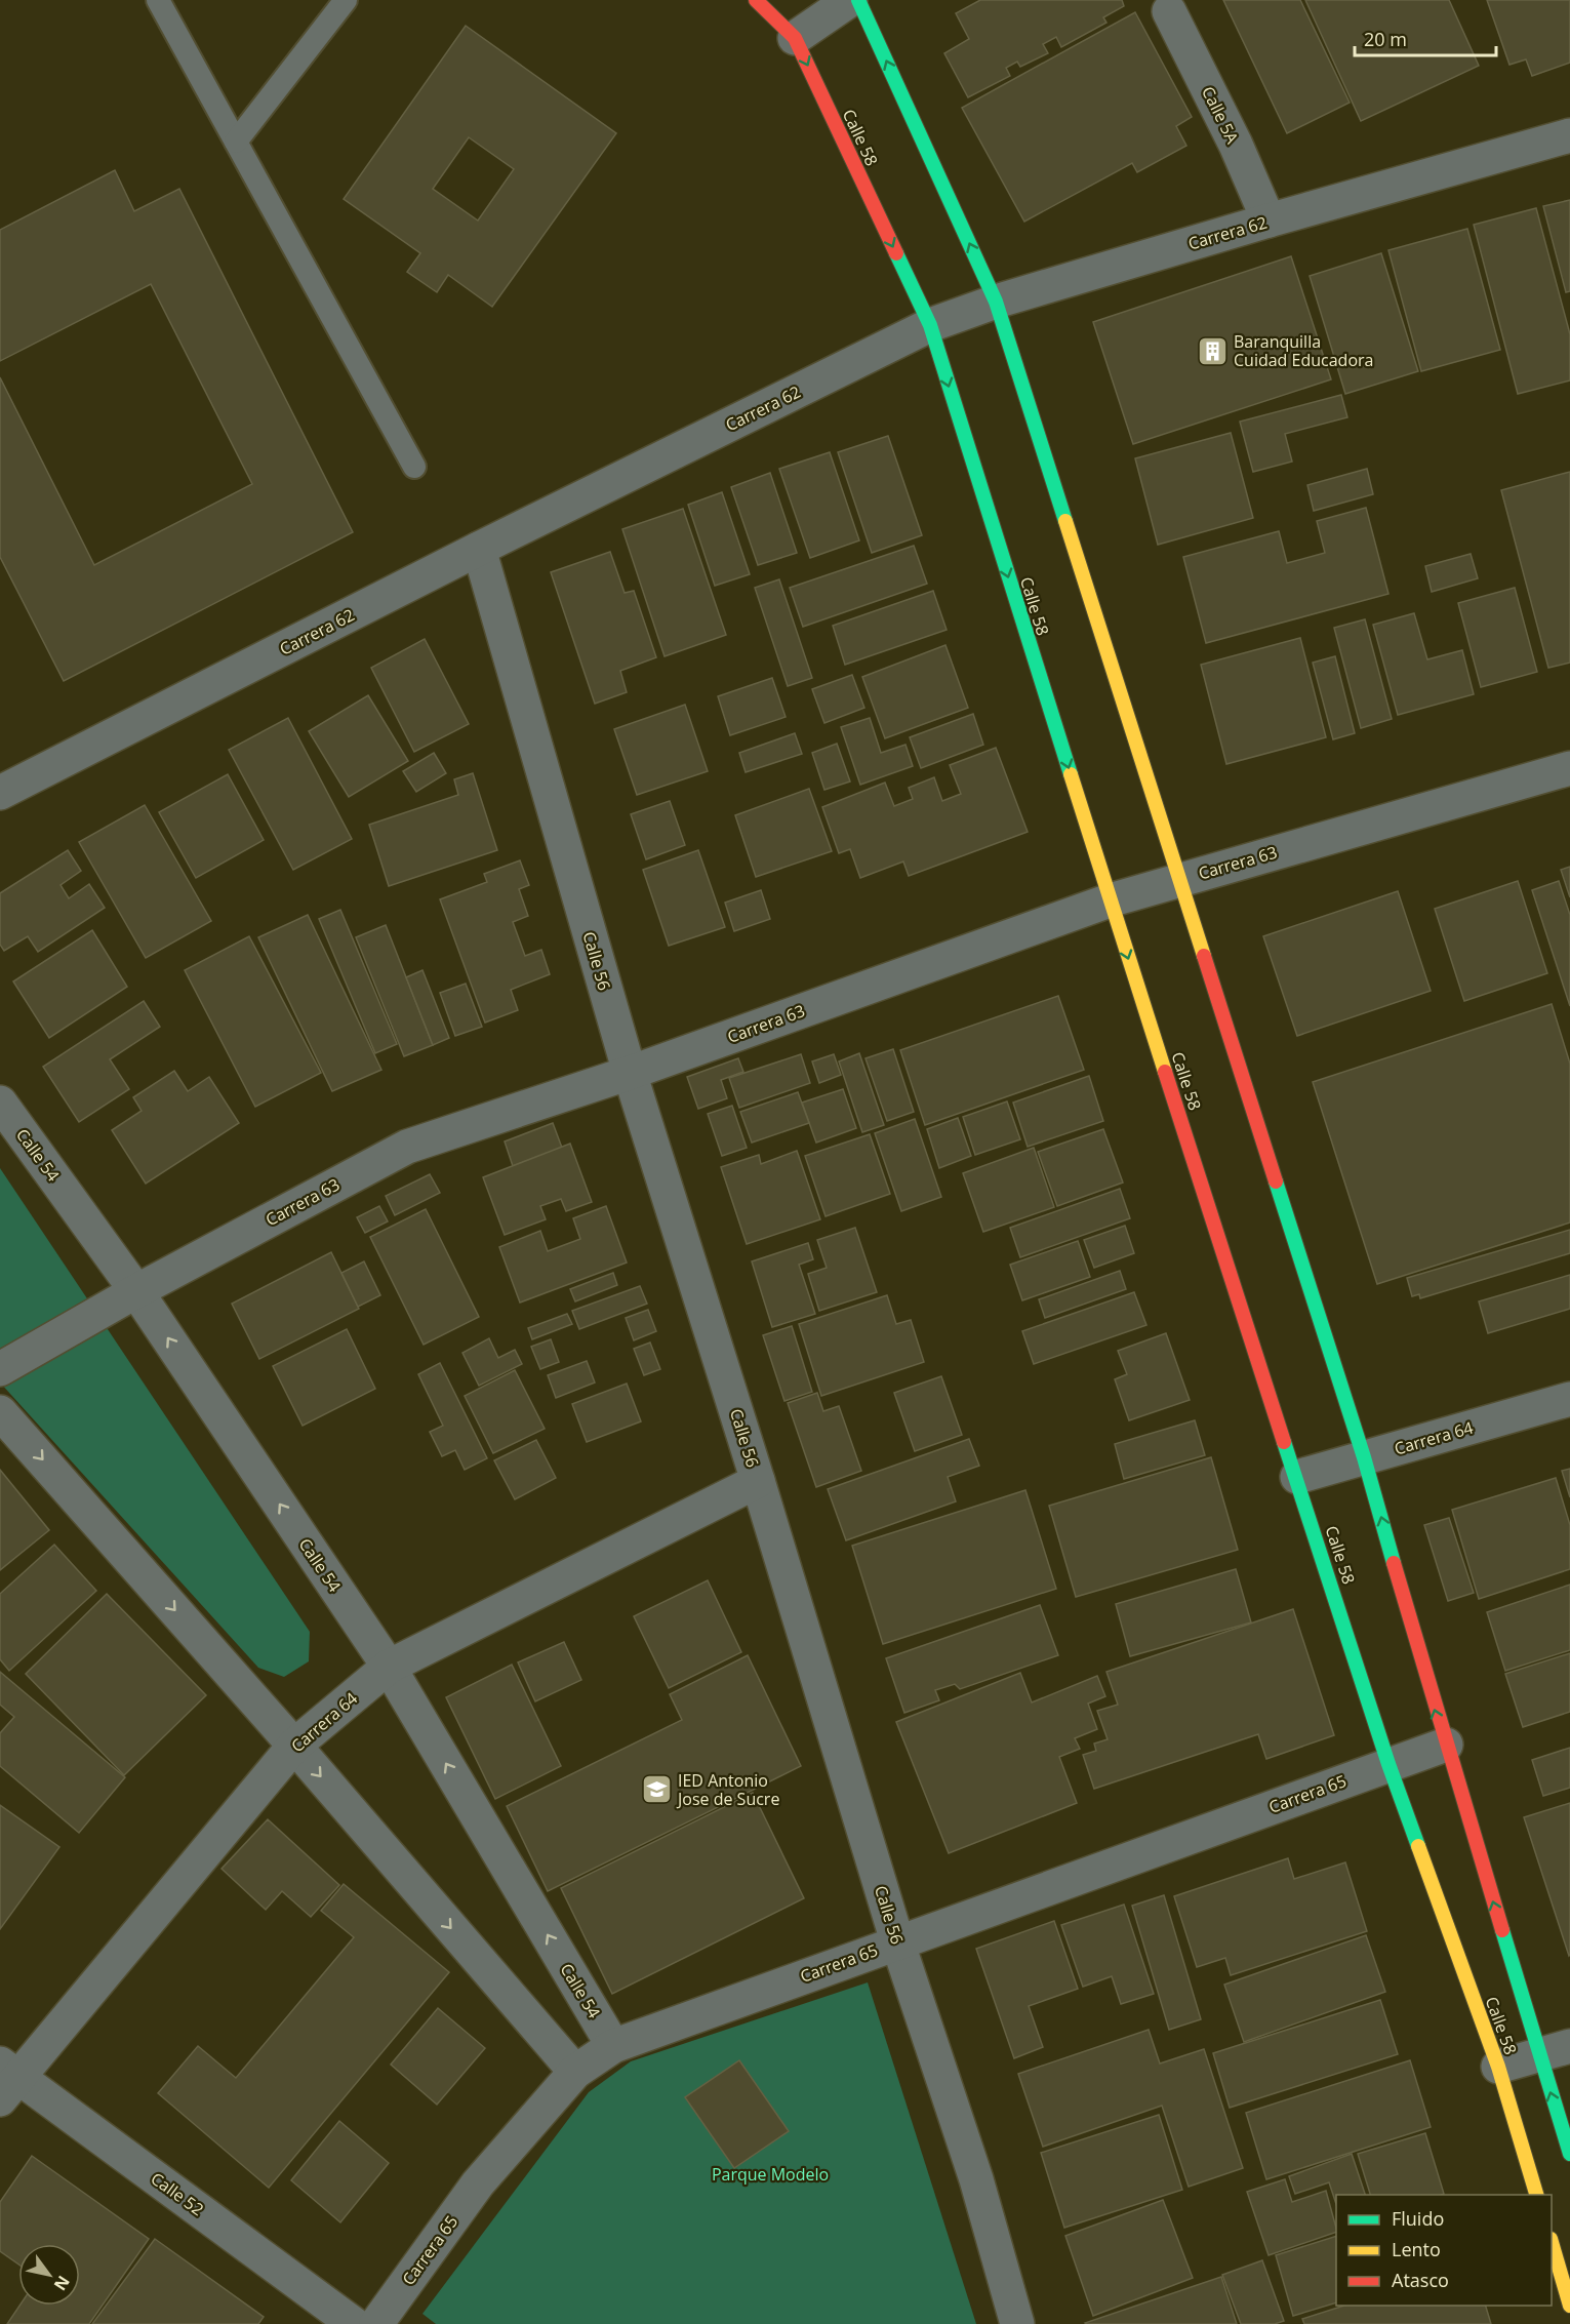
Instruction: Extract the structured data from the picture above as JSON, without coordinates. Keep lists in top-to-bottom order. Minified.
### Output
{"streets":{"street":["Calle 5A","Calle 58","Carrera 62","Carrera 63","Calle 56","Calle 54","Carrera 64","Carrera 65","Calle 52"]},"crossings":[["Calle 5A","Carrera 62"],["Calle 58","Carrera 62"],["Calle 58","Carrera 63"],["Calle 58","Carrera 64"],["Calle 58","Carrera 65"],["Carrera 62","Calle 56"],["Carrera 63","Calle 56"],["Carrera 63","Calle 54"],["Calle 56","Carrera 64"],["Calle 56","Carrera 65"],["Calle 54","Carrera 64"],["Calle 54","Carrera 65"],["Carrera 64","Calle 52"]],"parks":["Parque Modelo"],"places":{"building":["Baranquilla Cuidad Educadora"],"school or university":["IED Antonio Jose de Sucre"]},"legend":["Fluido","Lento","Atasco"],"scale_bar":"20 m","north":"bottom right"}
